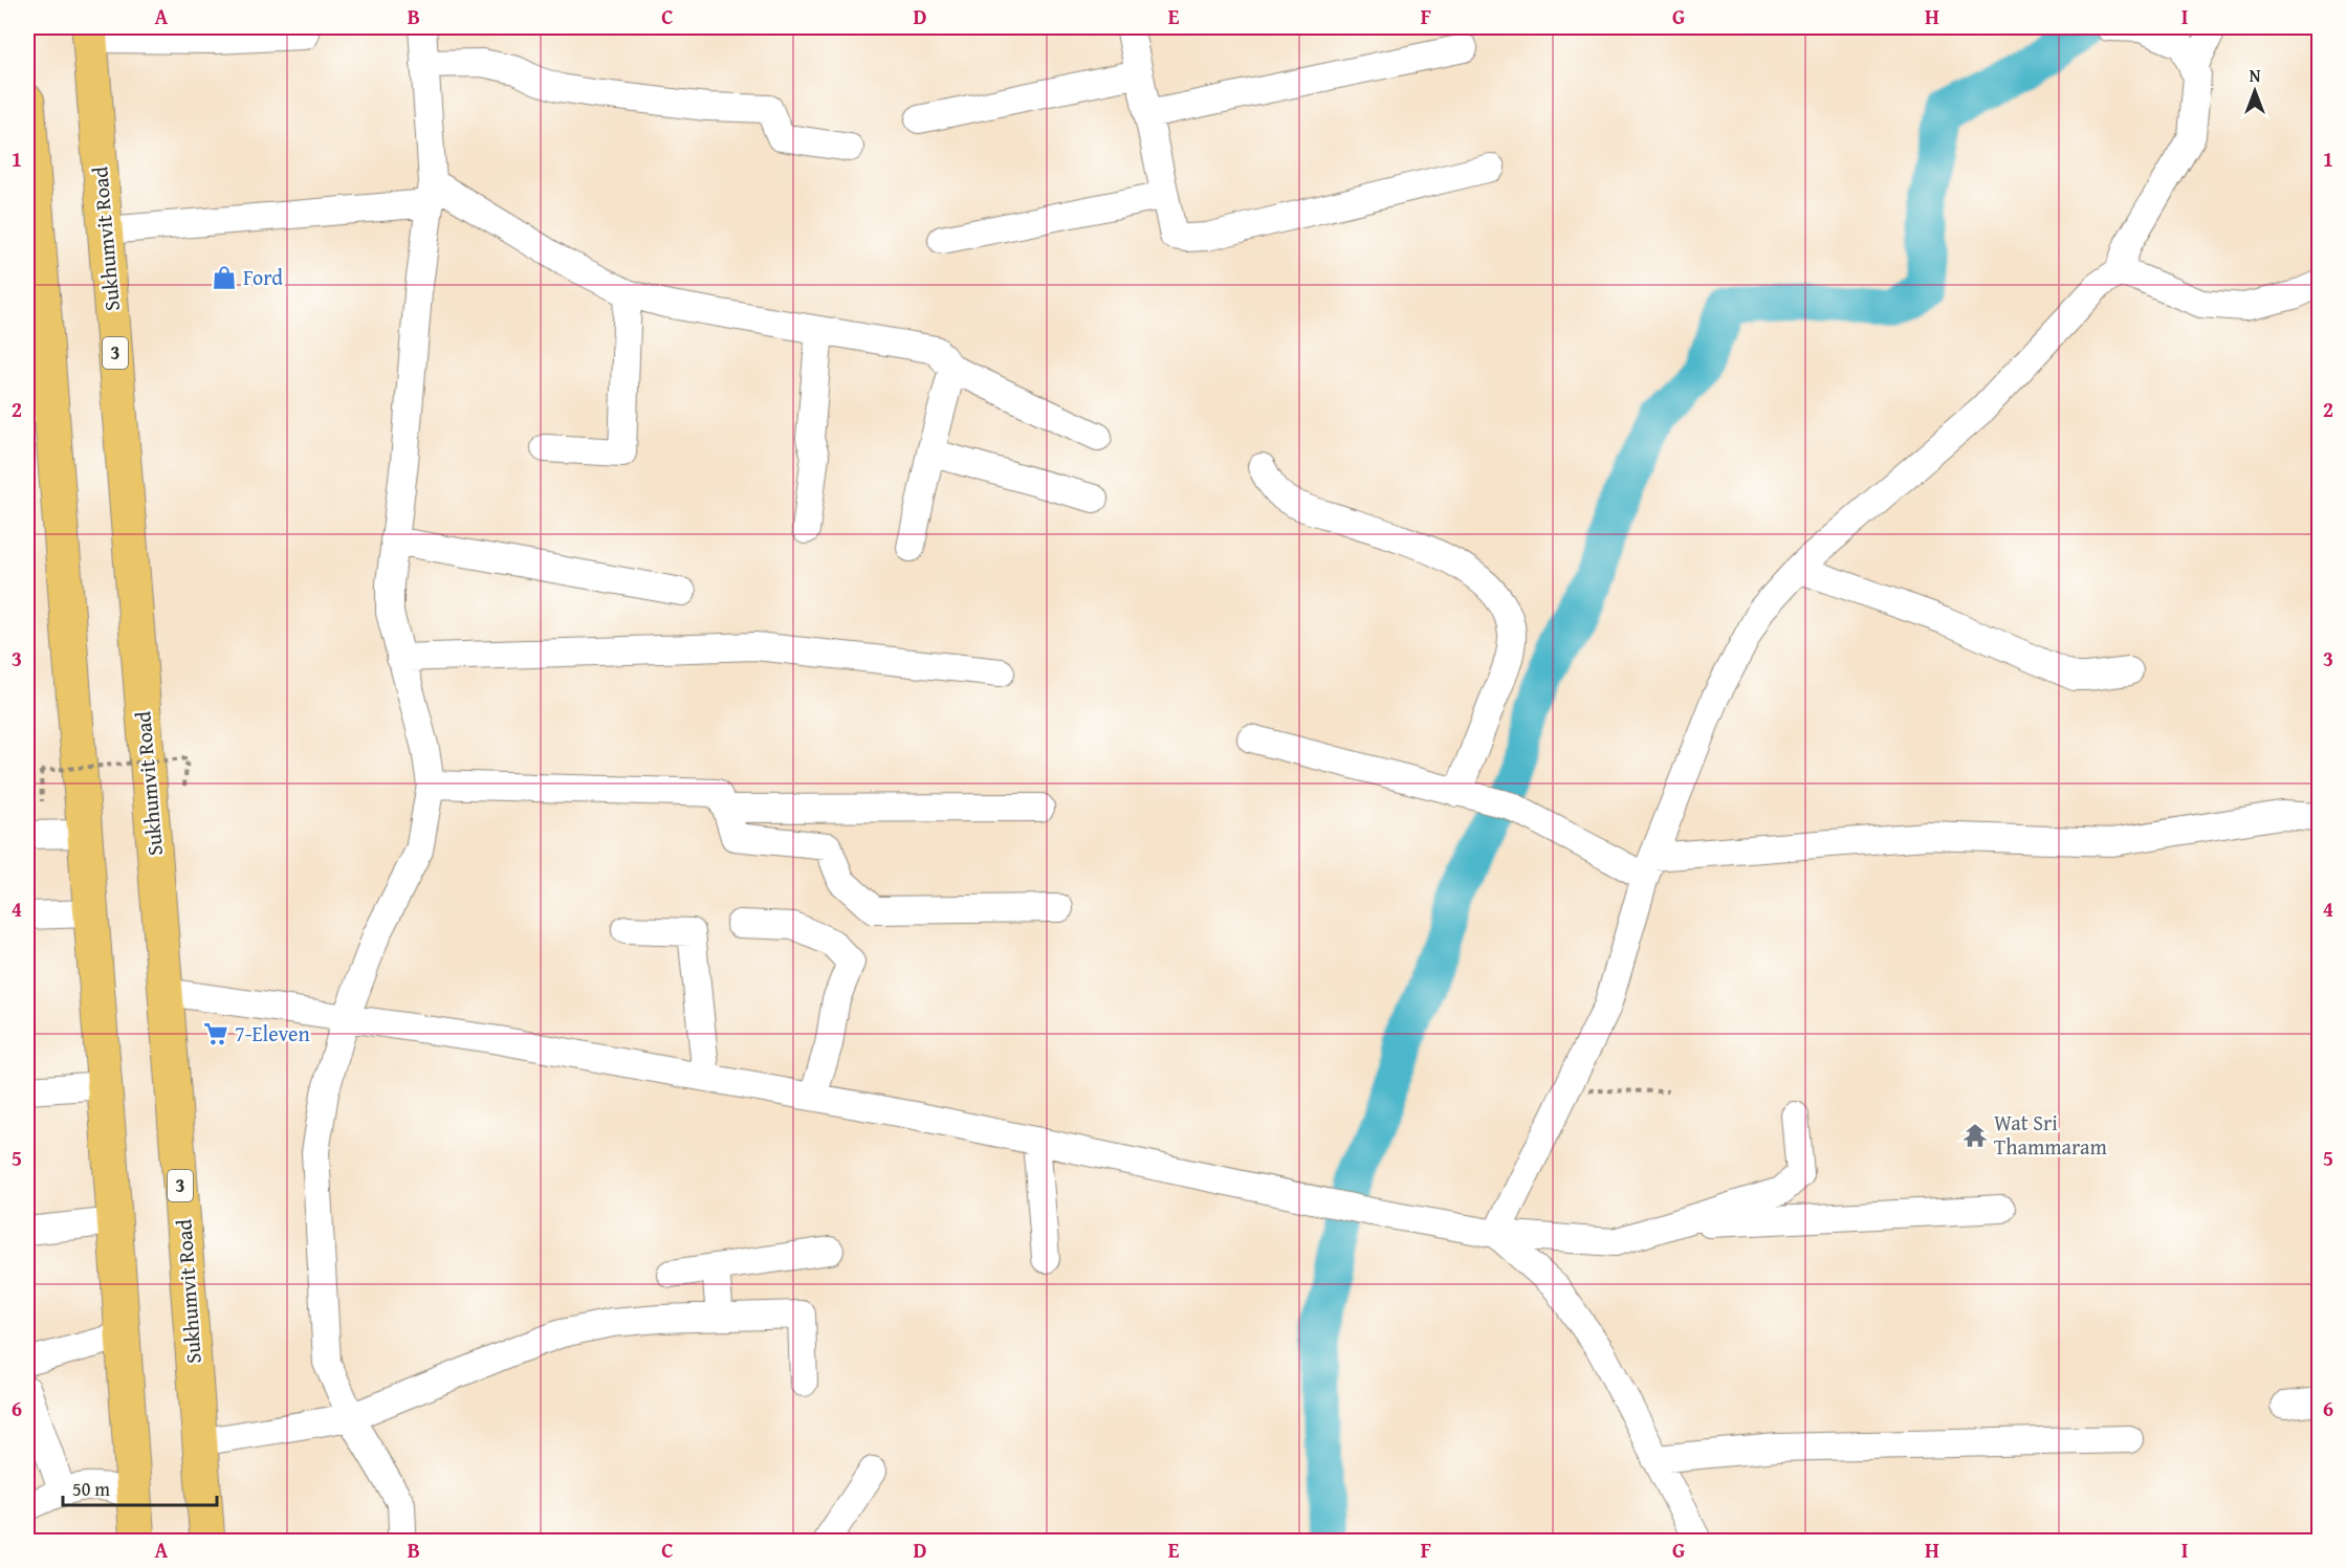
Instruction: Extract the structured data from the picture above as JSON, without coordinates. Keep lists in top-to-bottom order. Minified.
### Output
{"streets":{"highway":["Sukhumvit Road","3"]},"places":{"shop":["Ford"],"supermarket":["7-Eleven"],"temple":["Wat Sri Thammaram"]},"scale_bar":"50 m","north":"top","grid":{"columns":["A","B","C","D","E","F","G","H","I"],"rows":["1","2","3","4","5","6"]}}
